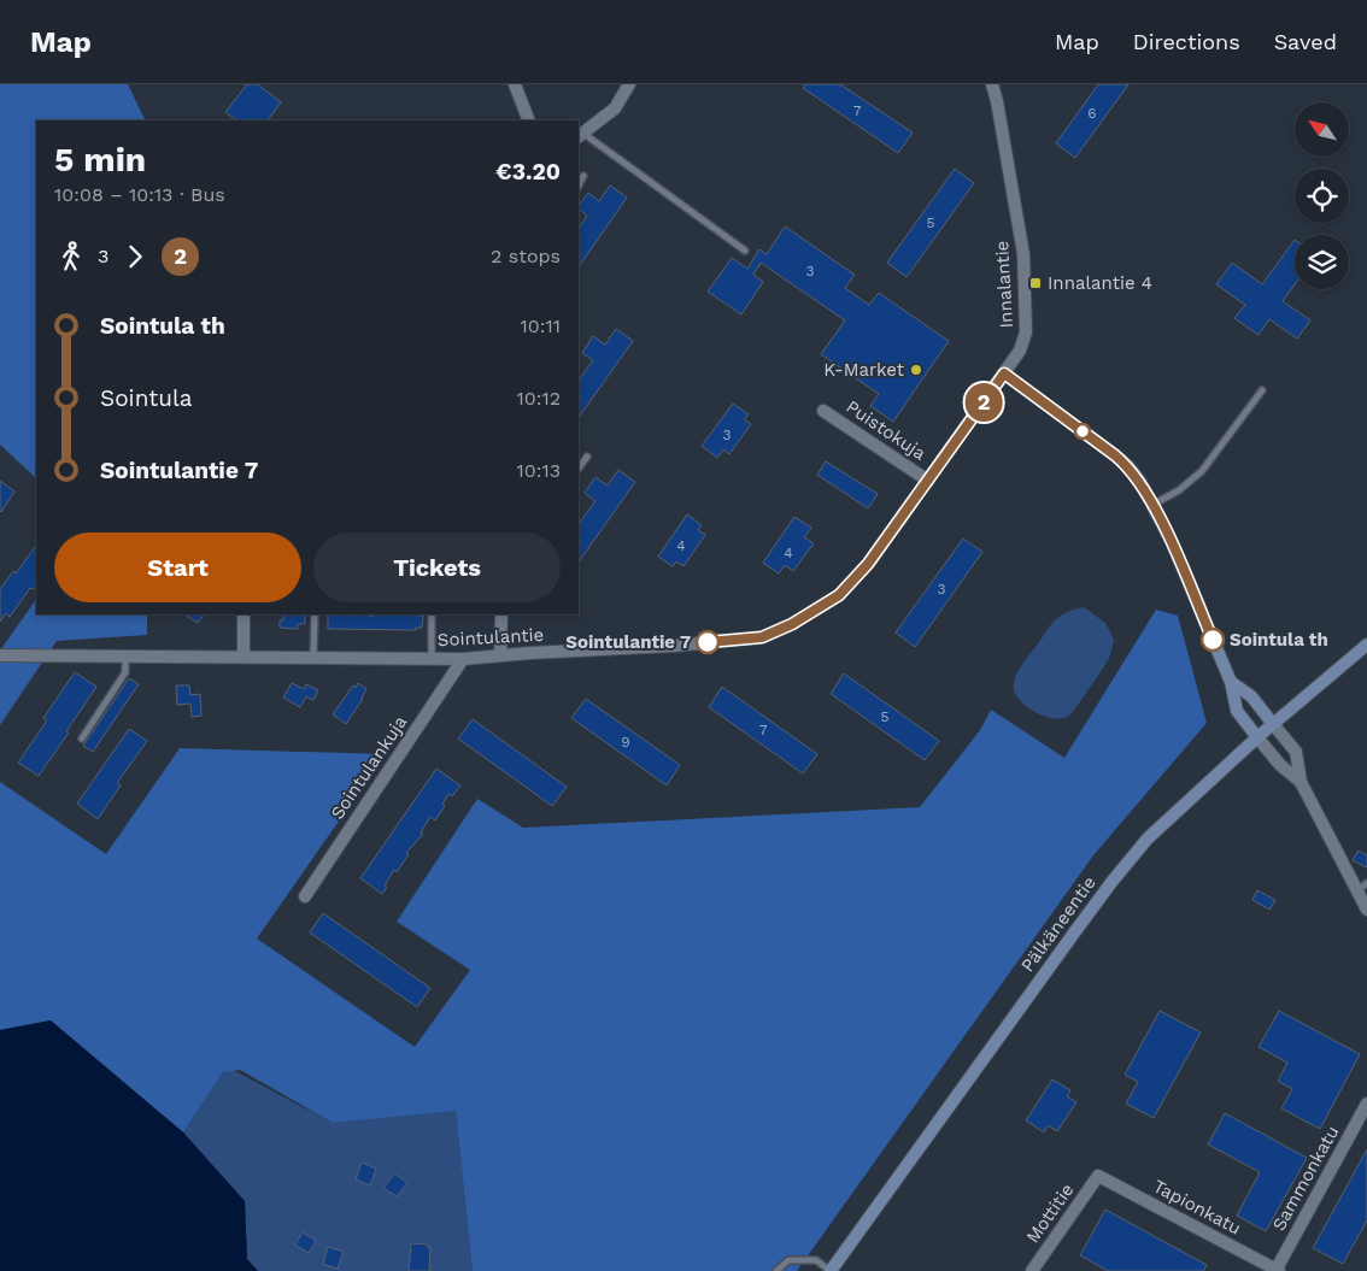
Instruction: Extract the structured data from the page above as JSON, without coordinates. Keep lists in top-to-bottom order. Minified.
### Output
{"streets":{"main road":["Pälkäneentie"],"street":["Innalantie","Puistokuja","Sointulantie","Sointulankuja","Sammonkatu","Tapionkatu","Mottitie"]},"crossings":[["Innalantie","Sointulantie"],["Puistokuja","Sointulantie"],["Sointulantie","Sointulankuja"],["Sammonkatu","Tapionkatu"],["Tapionkatu","Mottitie"]],"places":{"transit":["Innalantie 4"],"other":["K-Market","Sointula th","Sointulantie 7"]},"lines":["bus line 2"],"house_numbers":["7","6","5","3","3","4","4","3","5","7","9"],"north":"top left","page":{"header":"Map","nav":["Map","Directions","Saved"],"on_map":"2","heading":["5 min","10:08 – 10:13 · Bus","€3.20"],"legs":["3","2","2 stops"],"list":[{"name":"Sointula th","value":"10:11"},{"name":"Sointula","value":"10:12"},{"name":"Sointulantie 7","value":"10:13"}],"buttons":["Start","Tickets"]}}
